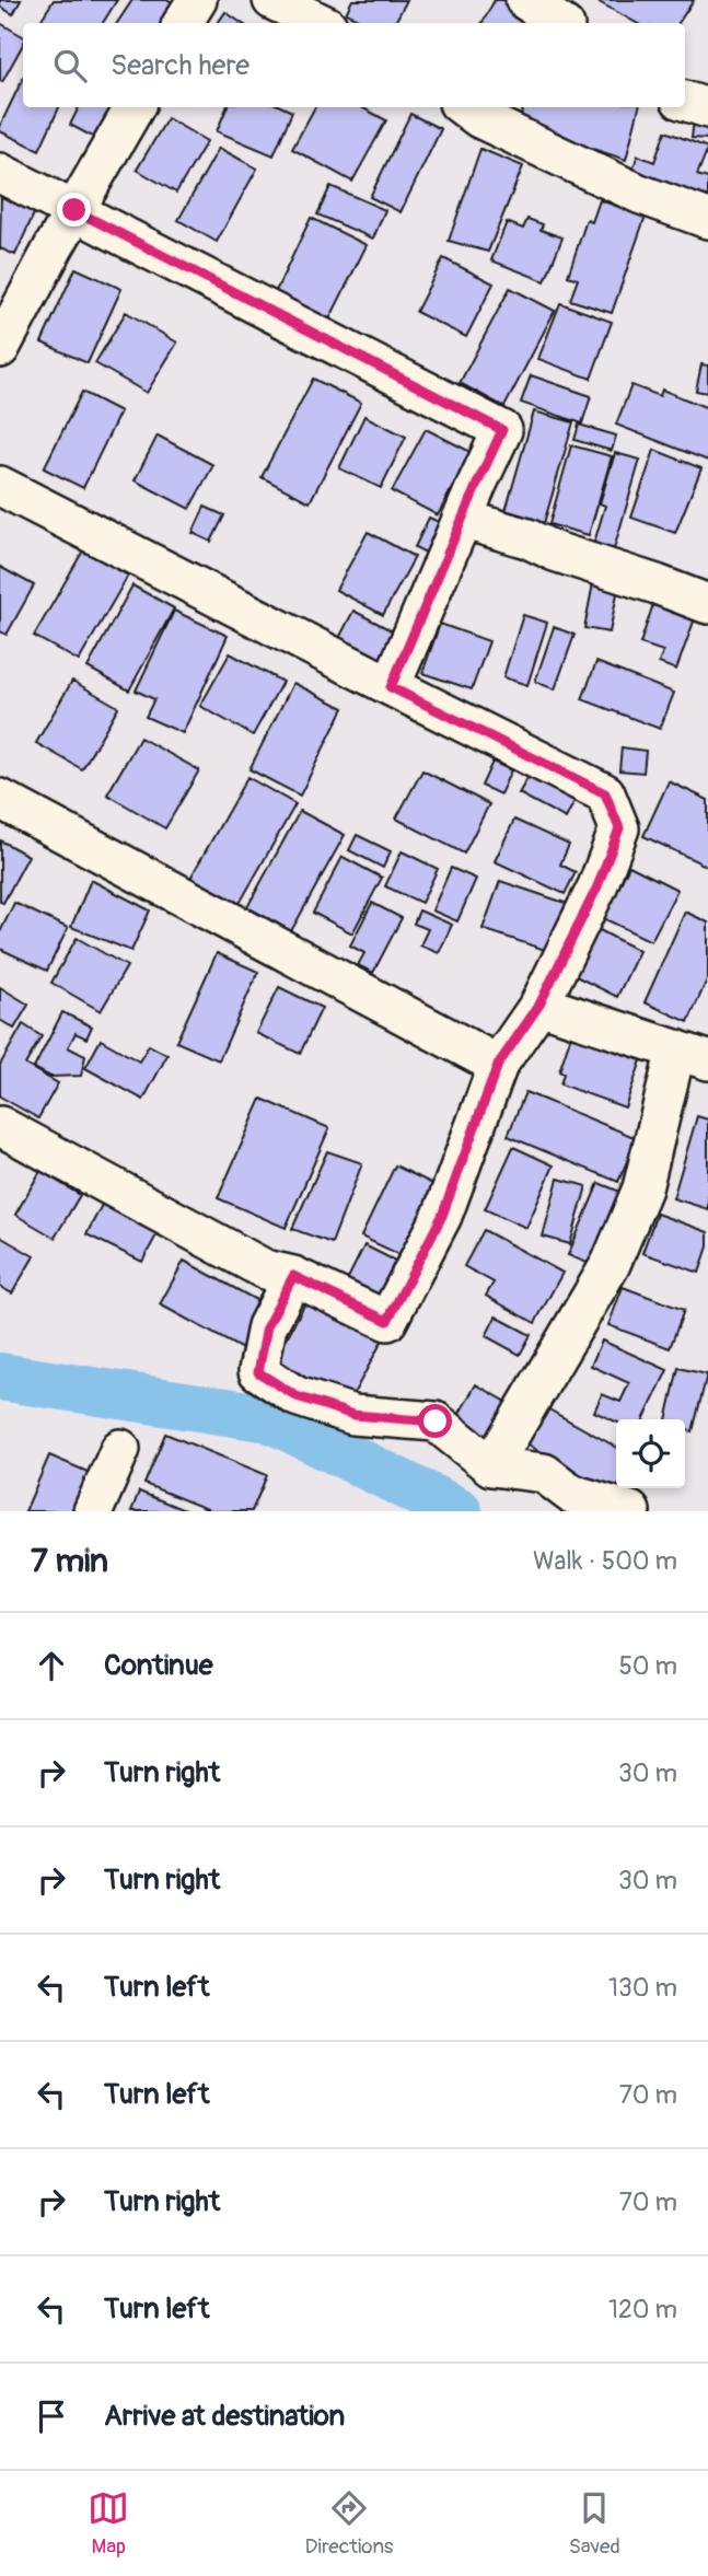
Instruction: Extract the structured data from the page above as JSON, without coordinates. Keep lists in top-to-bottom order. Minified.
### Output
{"page":{"search":"Search here","heading":["7 min","Walk · 500 m"],"list":[["Continue","50 m"],["Turn right","30 m"],["Turn right","30 m"],["Turn left","130 m"],["Turn left","70 m"],["Turn right","70 m"],["Turn left","120 m"],"Arrive at destination"],"nav":["Map","Directions","Saved"]}}
